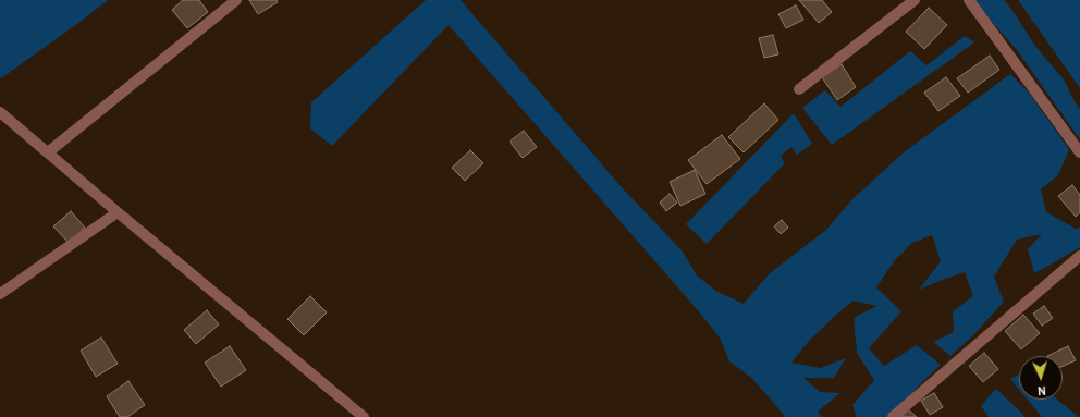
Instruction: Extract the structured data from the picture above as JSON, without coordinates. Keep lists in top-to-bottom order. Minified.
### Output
{"north":"bottom"}
